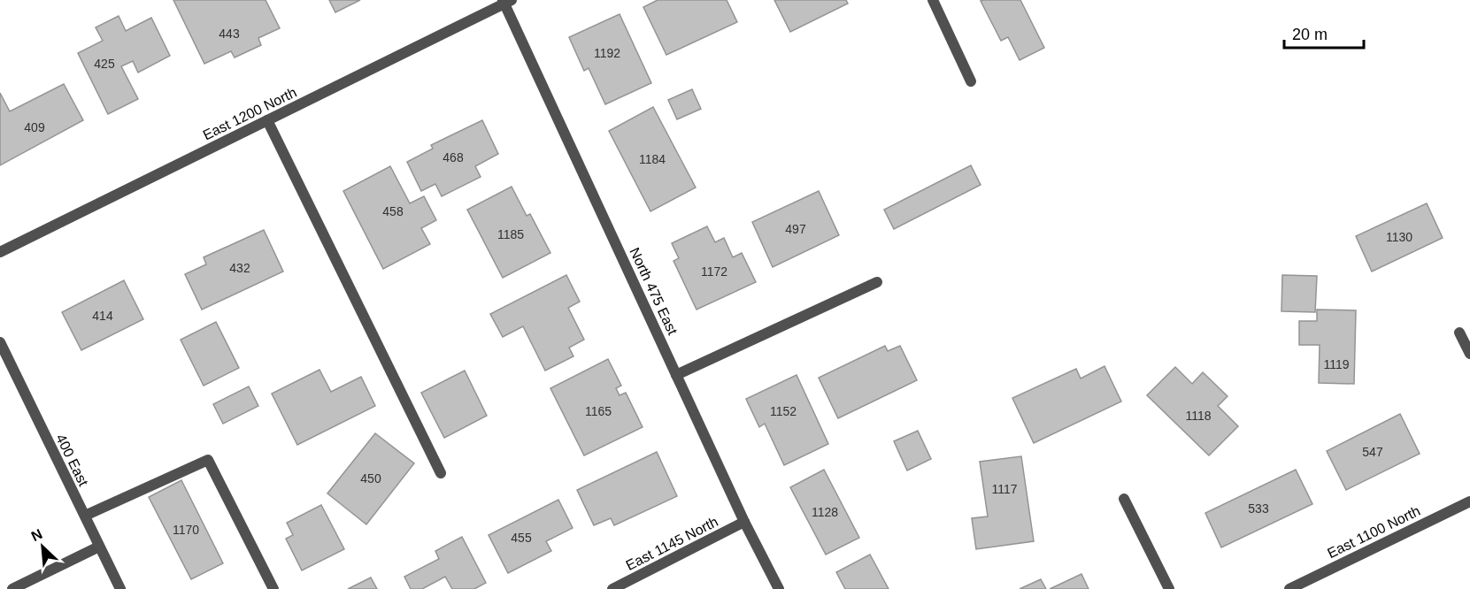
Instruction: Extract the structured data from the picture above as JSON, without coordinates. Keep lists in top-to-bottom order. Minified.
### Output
{"streets":{"street":["East 1200 North","North 475 East","400 East","East 1100 North","East 1145 North"]},"crossings":[["East 1200 North","North 475 East"],["North 475 East","East 1145 North"]],"house_numbers":["443","1192","425","409","468","1184","458","497","1185","1130","432","1172","414","1119","1165","1152","1118","547","450","1117","533","1128","1170","455"],"scale_bar":"20 m","north":"top left"}
